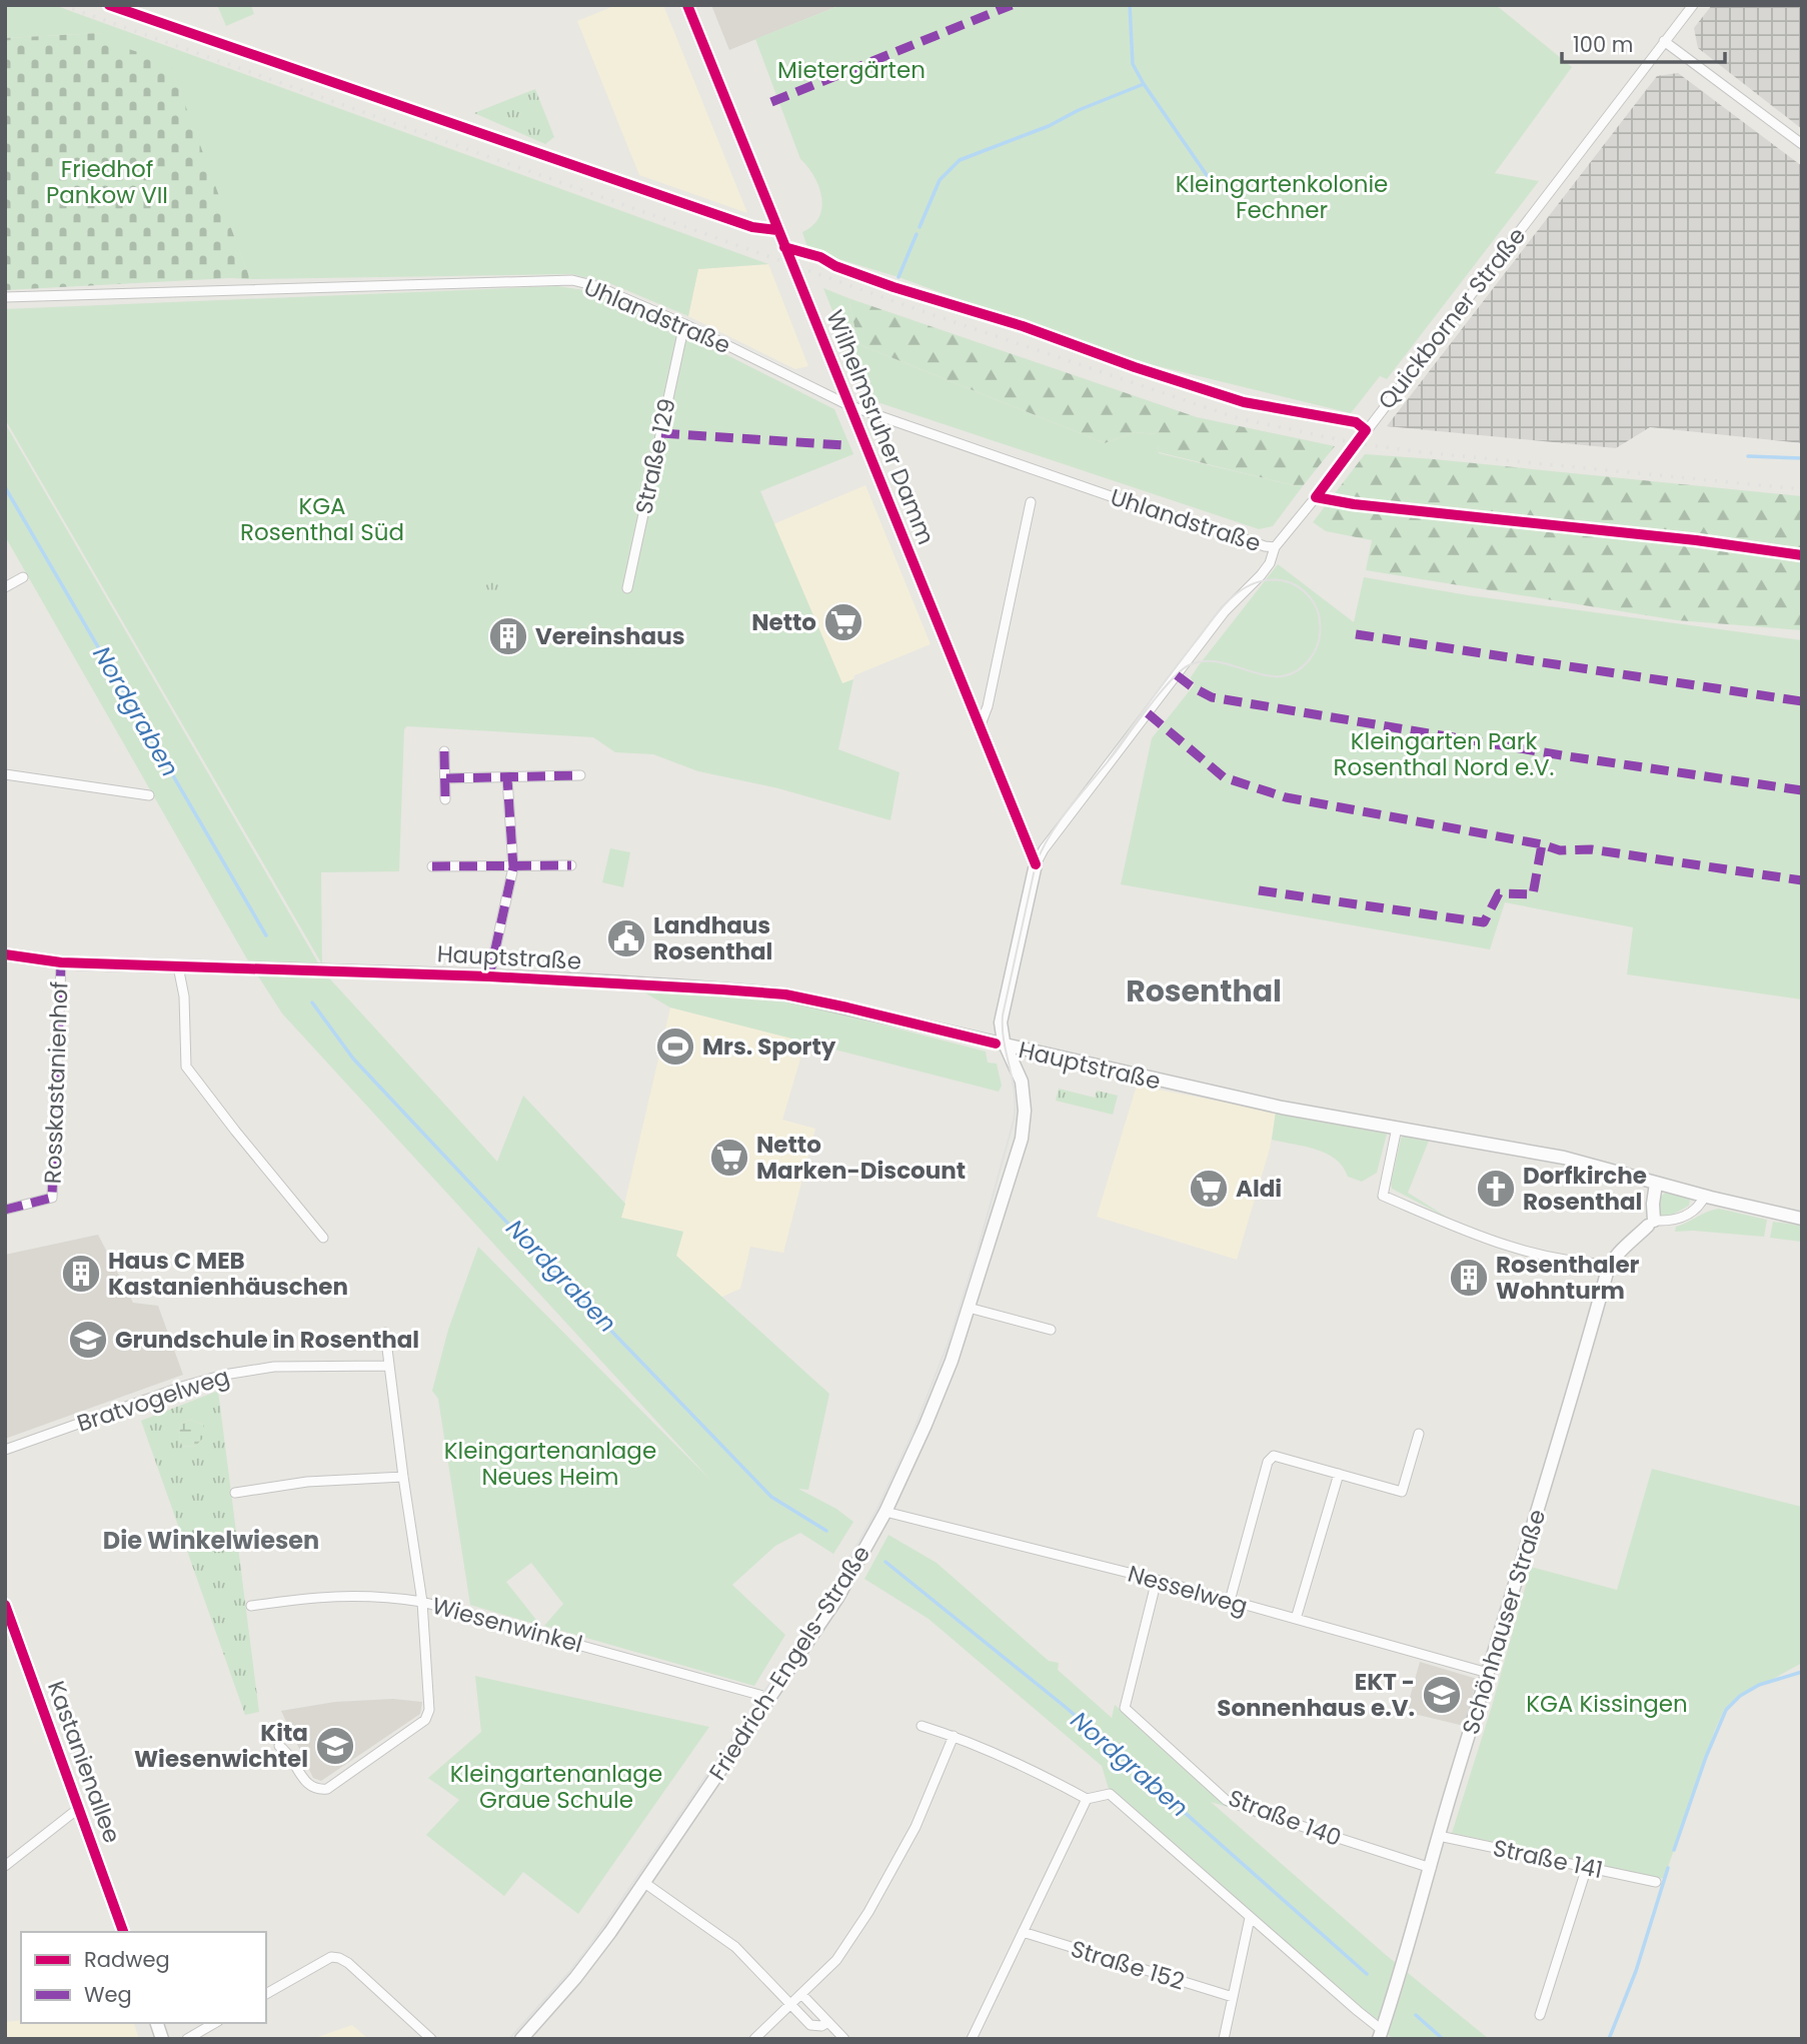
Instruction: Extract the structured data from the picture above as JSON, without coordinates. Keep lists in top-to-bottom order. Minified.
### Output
{"streets":{"main road":["Wilhelmsruher Damm","Hauptstraße","Schönhauser Straße","Friedrich-Engels-Straße","Kastanienallee"],"street":["Uhlandstraße","Quickborner Straße","Straße 129","Rosskastanienhof","Bratvogelweg","Nesselweg","Wiesenwinkel","Straße 140","Straße 141","Straße 152"]},"crossings":[["Uhlandstraße","Quickborner Straße"],["Uhlandstraße","Wilhelmsruher Damm"],["Uhlandstraße","Straße 129"],["Quickborner Straße","Wilhelmsruher Damm"],["Hauptstraße","Rosskastanienhof"],["Hauptstraße","Friedrich-Engels-Straße"],["Nesselweg","Schönhauser Straße"],["Nesselweg","Friedrich-Engels-Straße"],["Nesselweg","Straße 140"],["Schönhauser Straße","Straße 140"],["Schönhauser Straße","Straße 141"],["Wiesenwinkel","Friedrich-Engels-Straße"]],"districts":["Rosenthal","Die Winkelwiesen"],"water":["Nordgraben"],"parks":["Mietergärten","Friedhof Pankow VII","Kleingartenkolonie Fechner","KGA Rosenthal Süd","Kleingarten Park Rosenthal Nord e.V.","Kleingartenanlage Neues Heim","KGA Kissingen","Kleingartenanlage Graue Schule"],"places":{"supermarket":["Netto","Netto Marken-Discount","Aldi"],"building":["Vereinshaus","Haus C MEB Kastanienhäuschen","Rosenthaler Wohnturm"],"public building":["Landhaus Rosenthal"],"sports":["Mrs. Sporty"],"church":["Dorfkirche Rosenthal"],"school or university":["Grundschule in Rosenthal","EKT - Sonnenhaus e.V.","Kita Wiesenwichtel"]},"legend":["Radweg","Weg"],"scale_bar":"100 m"}
